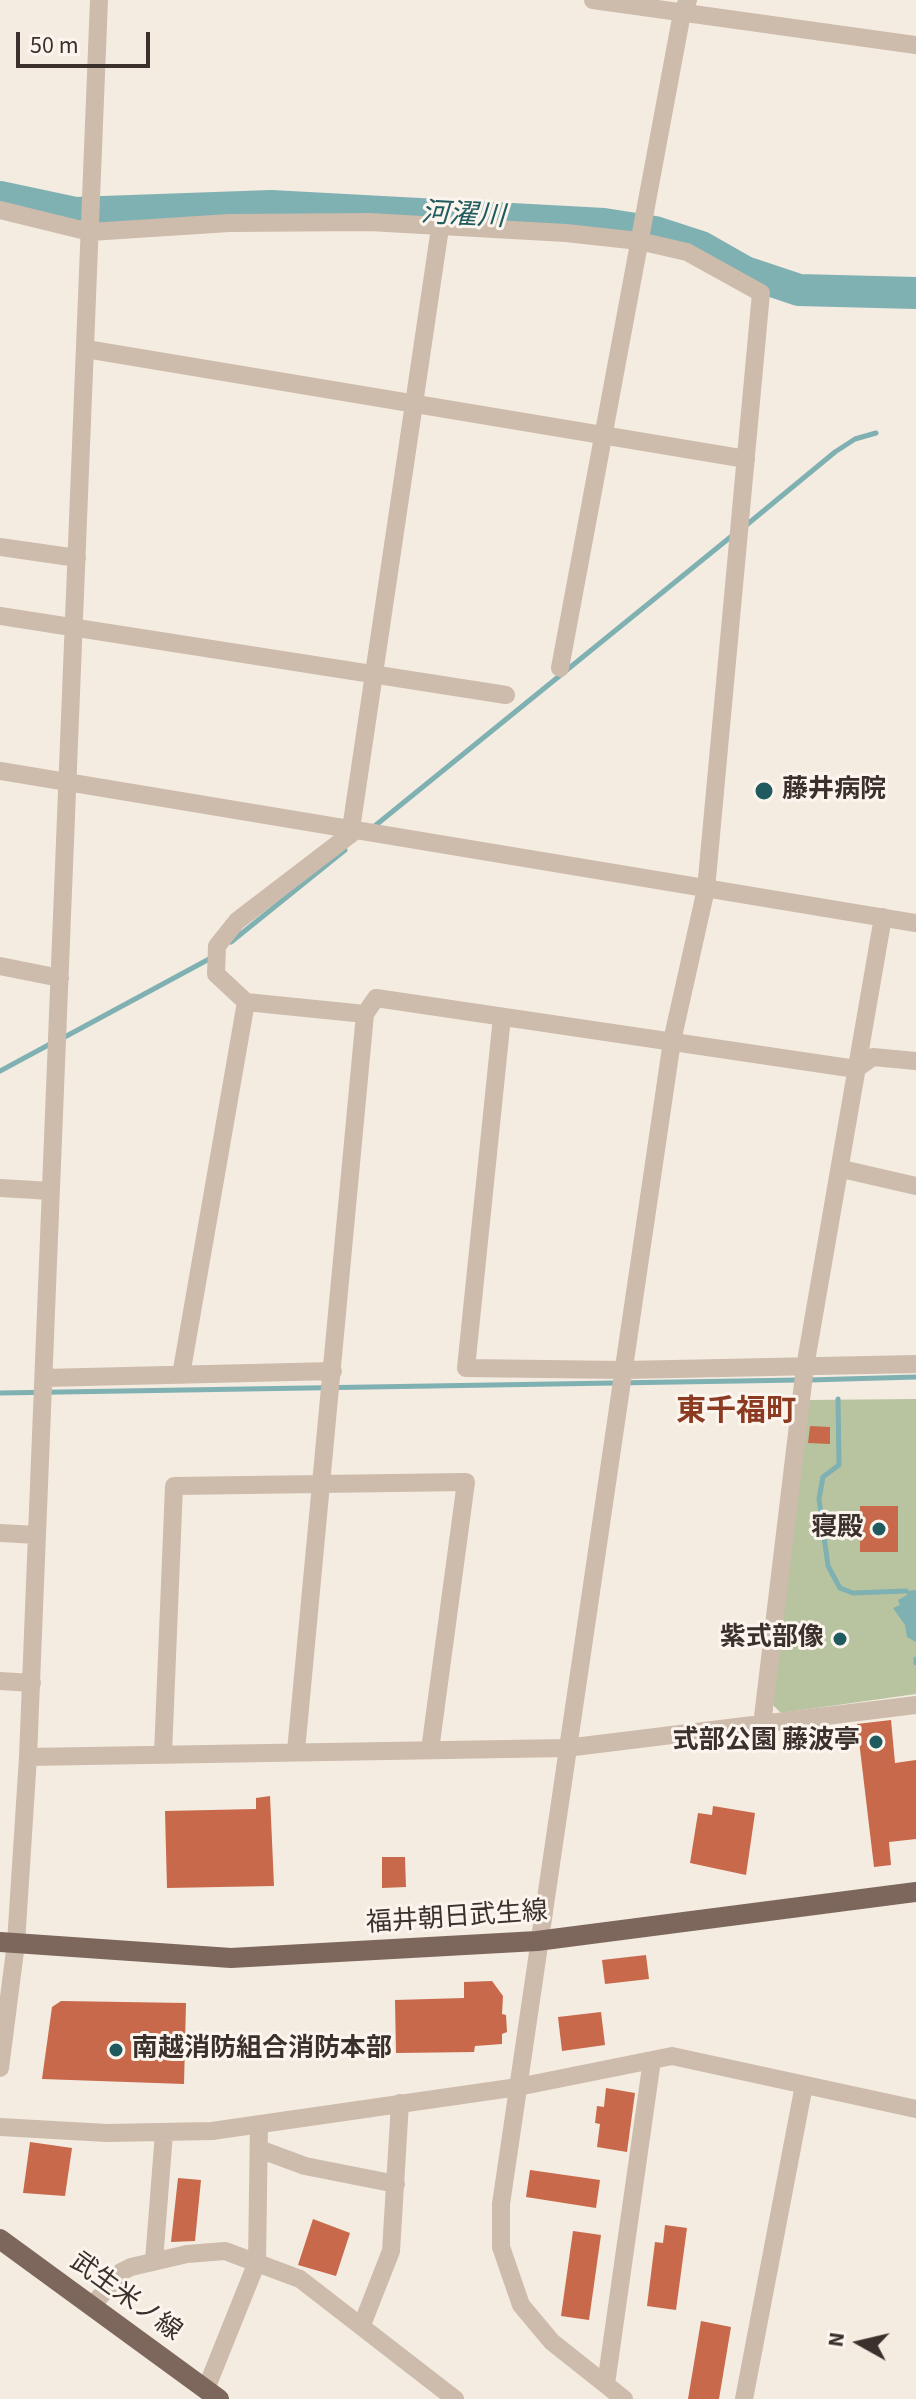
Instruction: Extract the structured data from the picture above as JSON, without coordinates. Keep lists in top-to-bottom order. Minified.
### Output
{"streets":{"main road":["福井朝日武生線","武生米ノ線"]},"districts":["東千福町"],"water":["河濯川"],"places":["藤井病院","寝殿","紫式部像","式部公園 藤波亭","南越消防組合消防本部"],"scale_bar":"50 m","north":"left"}
